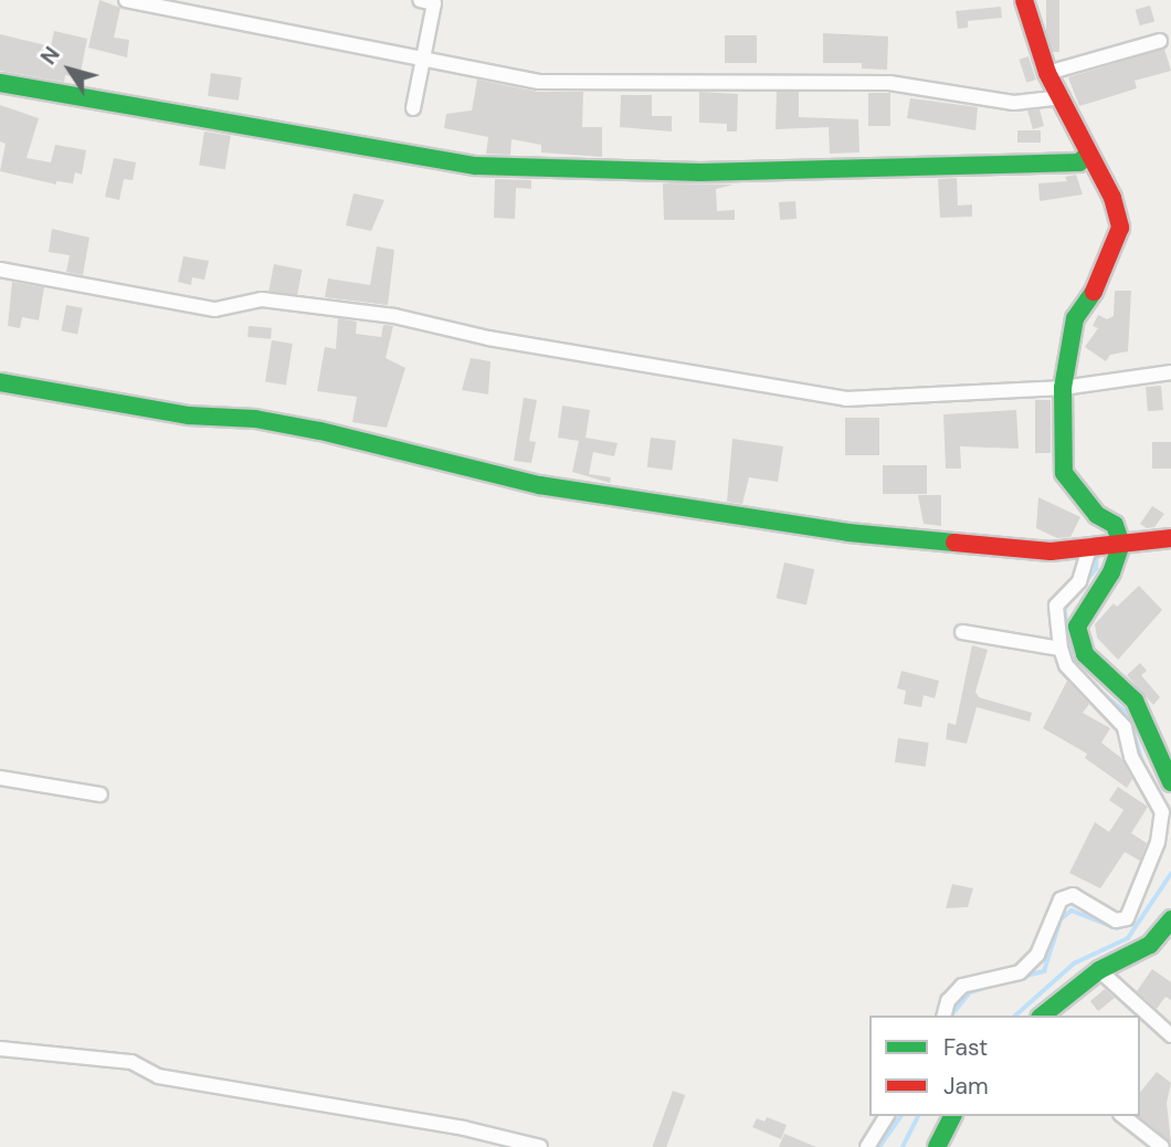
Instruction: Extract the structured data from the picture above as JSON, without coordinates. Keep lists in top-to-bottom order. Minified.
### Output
{"legend":["Fast","Jam"],"north":"top left"}
